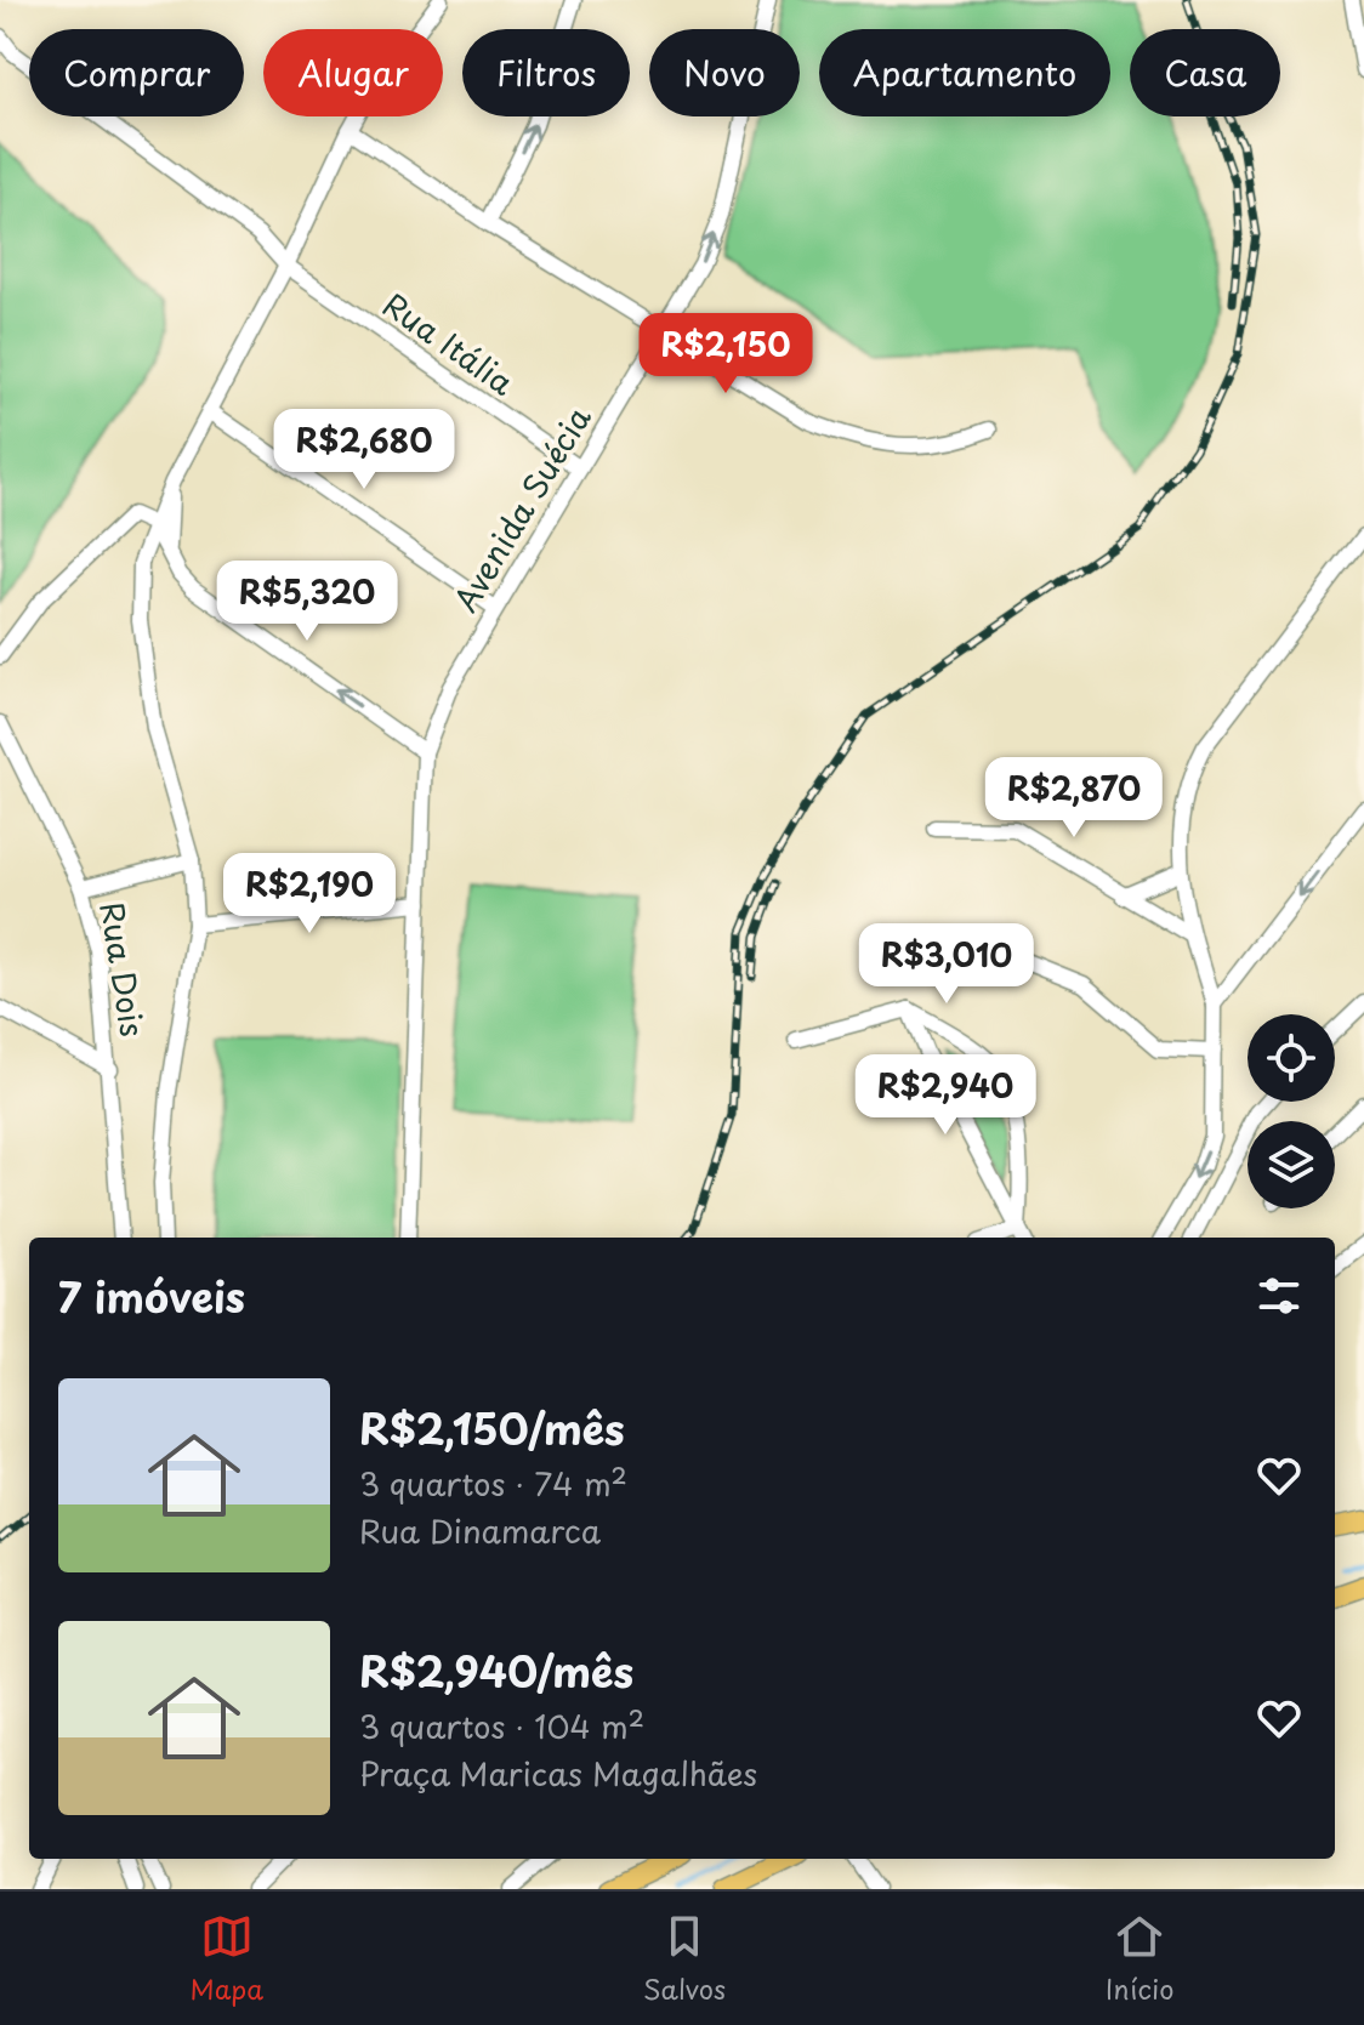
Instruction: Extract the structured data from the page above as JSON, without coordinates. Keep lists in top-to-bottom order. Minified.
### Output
{"streets":{"street":["Rua Itália","Avenida Suécia","Rua Dois"]},"crossings":[["Rua Itália","Avenida Suécia"]],"page":{"chip":["Comprar","Alugar","Filtros","Novo","Apartamento","Casa"],"price":["R$2,150","R$2,680","R$5,320","R$2,870","R$2,190","R$3,010","R$2,940"],"heading":"7 imóveis","list":[{"name":"R$2,150/mês","note":"3 quartos · 74 m² · Rua Dinamarca"},{"name":"R$2,940/mês","note":"3 quartos · 104 m² · Praça Maricas Magalhães"}],"tabs":["Mapa","Salvos","Início"]}}
